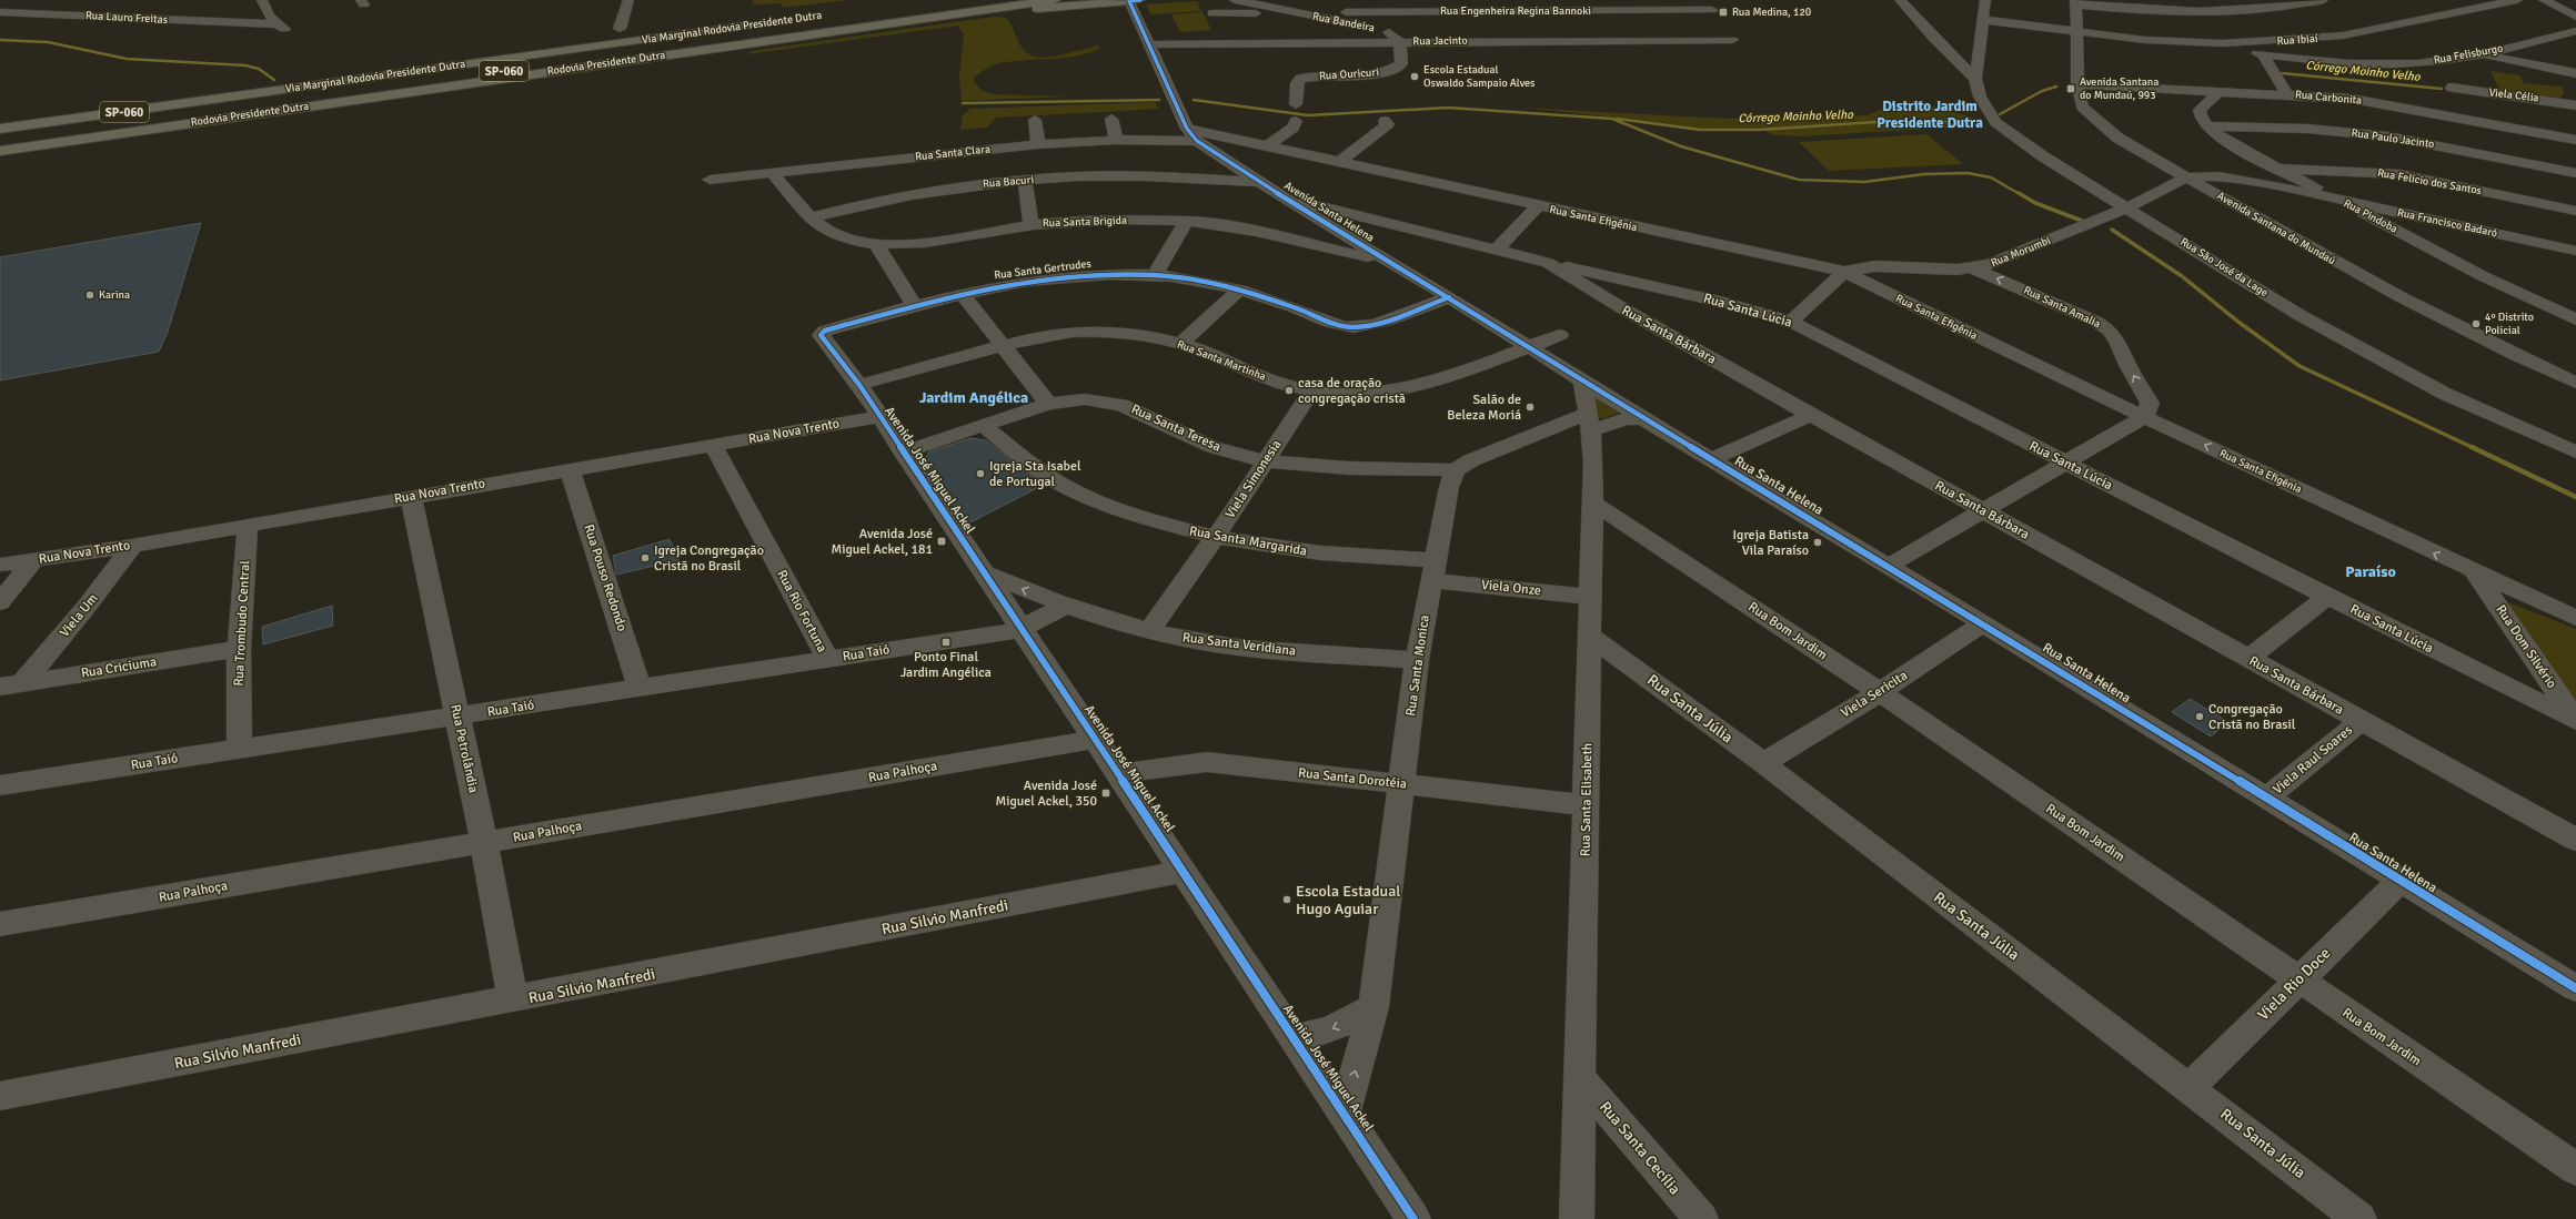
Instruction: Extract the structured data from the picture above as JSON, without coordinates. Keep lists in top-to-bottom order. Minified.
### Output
{"streets":{"highway":["Via Marginal Rodovia Presidente Dutra","Rodovia Presidente Dutra","SP-060"],"street":["Rua Engenheira Regina Bannoki","Rua Lauro Freitas","Rua Bandeira","Rua Ibiaí","Rua Jacinto","Rua Felisburgo","Rua Ouricuri","Viela Célia","Rua Carbonita","Rua Paulo Jacinto","Rua Santa Clara","Rua Bacuri","Rua Felício dos Santos","Avenida Santa Helena","Rua Pindoba","Rua Santa Efigênia","Rua Santa Brigida","Rua Francisco Badaró","Avenida Santana do Mundaú","Rua Morumbi","Rua São José da Lage","Rua Santa Gertrudes","Rua Santa Amalia","Rua Santa Lúcia","Rua Santa Bárbara","Rua Santa Martinha","Rua Santa Teresa","Rua Nova Trento","Avenida José Miguel Ackel","Viela Simonesia","Rua Santa Helena","Rua Santa Margarida","Rua Pouso Redondo","Viela Onze","Rua Rio Fortuna","Viela Um","Rua Trombudo Central","Rua Bom Jardim","Rua Santa Veridiana","Rua Dom Silvério","Rua Taió","Rua Santa Monica","Rua Criciuma","Viela Sericita","Rua Santa Júlia","Rua Petrolândia","Viela Raul Soares","Rua Palhoça","Rua Santa Dorotéia","Rua Santa Elisabeth","Rua Silvio Manfredi","Viela Rio Doce","Rua Santa Cecília"]},"crossings":[["Rua Engenheira Regina Bannoki","Rua Bandeira"],["Rua Engenheira Regina Bannoki","Rua Jacinto"],["Rua Bandeira","Rua Jacinto"],["Rua Ibiaí","Rua Felisburgo"],["Rua Jacinto","Rua Ouricuri"],["Rua Jacinto","Avenida Santa Helena"],["Rua Felisburgo","Avenida Santana do Mundaú"],["Rua Carbonita","Avenida Santana do Mundaú"],["Rua Paulo Jacinto","Rua Pindoba"],["Rua Santa Clara","Avenida Santa Helena"],["Rua Santa Clara","Rua Santa Brigida"],["Rua Bacuri","Avenida Santa Helena"],["Rua Bacuri","Rua Santa Brigida"],["Rua Felício dos Santos","Rua Pindoba"],["Avenida Santa Helena","Rua Santa Efigênia"],["Avenida Santa Helena","Rua Santa Brigida"],["Avenida Santa Helena","Rua Santa Gertrudes"],["Avenida Santa Helena","Rua Santa Bárbara"],["Avenida Santa Helena","Rua Santa Martinha"],["Avenida Santa Helena","Rua Santa Helena"],["Avenida Santa Helena","Rua Santa Elisabeth"],["Rua Pindoba","Rua Francisco Badaró"],["Rua Santa Efigênia","Rua Morumbi"],["Rua Santa Efigênia","Rua Santa Amalia"],["Rua Santa Efigênia","Rua Dom Silvério"],["Rua Santa Brigida","Rua Santa Bárbara"],["Rua Francisco Badaró","Avenida Santana do Mundaú"],["Rua Francisco Badaró","Rua Morumbi"],["Avenida Santana do Mundaú","Rua Morumbi"],["Rua Morumbi","Rua São José da Lage"],["Rua Morumbi","Rua Santa Amalia"],["Rua Santa Gertrudes","Avenida José Miguel Ackel"],["Rua Santa Lúcia","Rua Santa Bárbara"],["Rua Santa Lúcia","Rua Dom Silvério"],["Rua Santa Bárbara","Viela Raul Soares"],["Rua Santa Martinha","Avenida José Miguel Ackel"],["Rua Santa Martinha","Viela Simonesia"],["Rua Santa Teresa","Avenida José Miguel Ackel"],["Rua Santa Teresa","Viela Simonesia"],["Rua Santa Teresa","Rua Santa Margarida"],["Rua Santa Teresa","Rua Santa Monica"],["Rua Nova Trento","Avenida José Miguel Ackel"],["Rua Nova Trento","Rua Pouso Redondo"],["Rua Nova Trento","Rua Rio Fortuna"],["Rua Nova Trento","Viela Um"],["Rua Nova Trento","Rua Trombudo Central"],["Rua Nova Trento","Rua Petrolândia"],["Avenida José Miguel Ackel","Rua Santa Veridiana"],["Avenida José Miguel Ackel","Rua Taió"],["Avenida José Miguel Ackel","Rua Santa Monica"],["Avenida José Miguel Ackel","Rua Palhoça"],["Avenida José Miguel Ackel","Rua Santa Dorotéia"],["Avenida José Miguel Ackel","Rua Silvio Manfredi"],["Viela Simonesia","Rua Santa Margarida"],["Viela Simonesia","Rua Santa Veridiana"],["Rua Santa Helena","Viela Sericita"],["Rua Santa Helena","Viela Raul Soares"],["Rua Santa Helena","Rua Santa Elisabeth"],["Rua Santa Helena","Viela Rio Doce"],["Rua Santa Margarida","Viela Onze"],["Rua Santa Margarida","Rua Santa Monica"],["Rua Pouso Redondo","Rua Taió"],["Viela Onze","Rua Santa Monica"],["Viela Onze","Rua Santa Elisabeth"],["Rua Rio Fortuna","Rua Taió"],["Viela Um","Rua Criciuma"],["Rua Trombudo Central","Rua Taió"],["Rua Trombudo Central","Rua Criciuma"],["Rua Bom Jardim","Viela Sericita"],["Rua Bom Jardim","Rua Santa Elisabeth"],["Rua Bom Jardim","Viela Rio Doce"],["Rua Santa Veridiana","Rua Santa Monica"],["Rua Taió","Rua Petrolândia"],["Rua Santa Monica","Rua Santa Dorotéia"],["Viela Sericita","Rua Santa Júlia"],["Rua Santa Júlia","Rua Santa Elisabeth"],["Rua Santa Júlia","Viela Rio Doce"],["Rua Petrolândia","Rua Palhoça"],["Rua Petrolândia","Rua Silvio Manfredi"],["Rua Santa Dorotéia","Rua Santa Elisabeth"],["Rua Santa Elisabeth","Rua Santa Cecília"]],"one_way":["Rua Santa Amalia"],"districts":["Distrito Jardim Presidente Dutra","Jardim Angélica","Paraíso"],"water":["Córrego Moinho Velho"],"places":{"transit":["Rua Medina, 120","Avenida Santana do Mundaú, 993","Avenida José Miguel Ackel, 181","Ponto Final Jardim Angélica","Avenida José Miguel Ackel, 350"],"other":["Escola Estadual Oswaldo Sampaio Alves","Karina","4º Distrito Policial","casa de oração congregação cristã","Salão de Beleza Moriá","Igreja Sta Isabel de Portugal","Igreja Batista Vila Paraíso","Igreja Congregação Cristã no Brasil","Congregação Cristã no Brasil","Escola Estadual Hugo Aguiar"]}}
